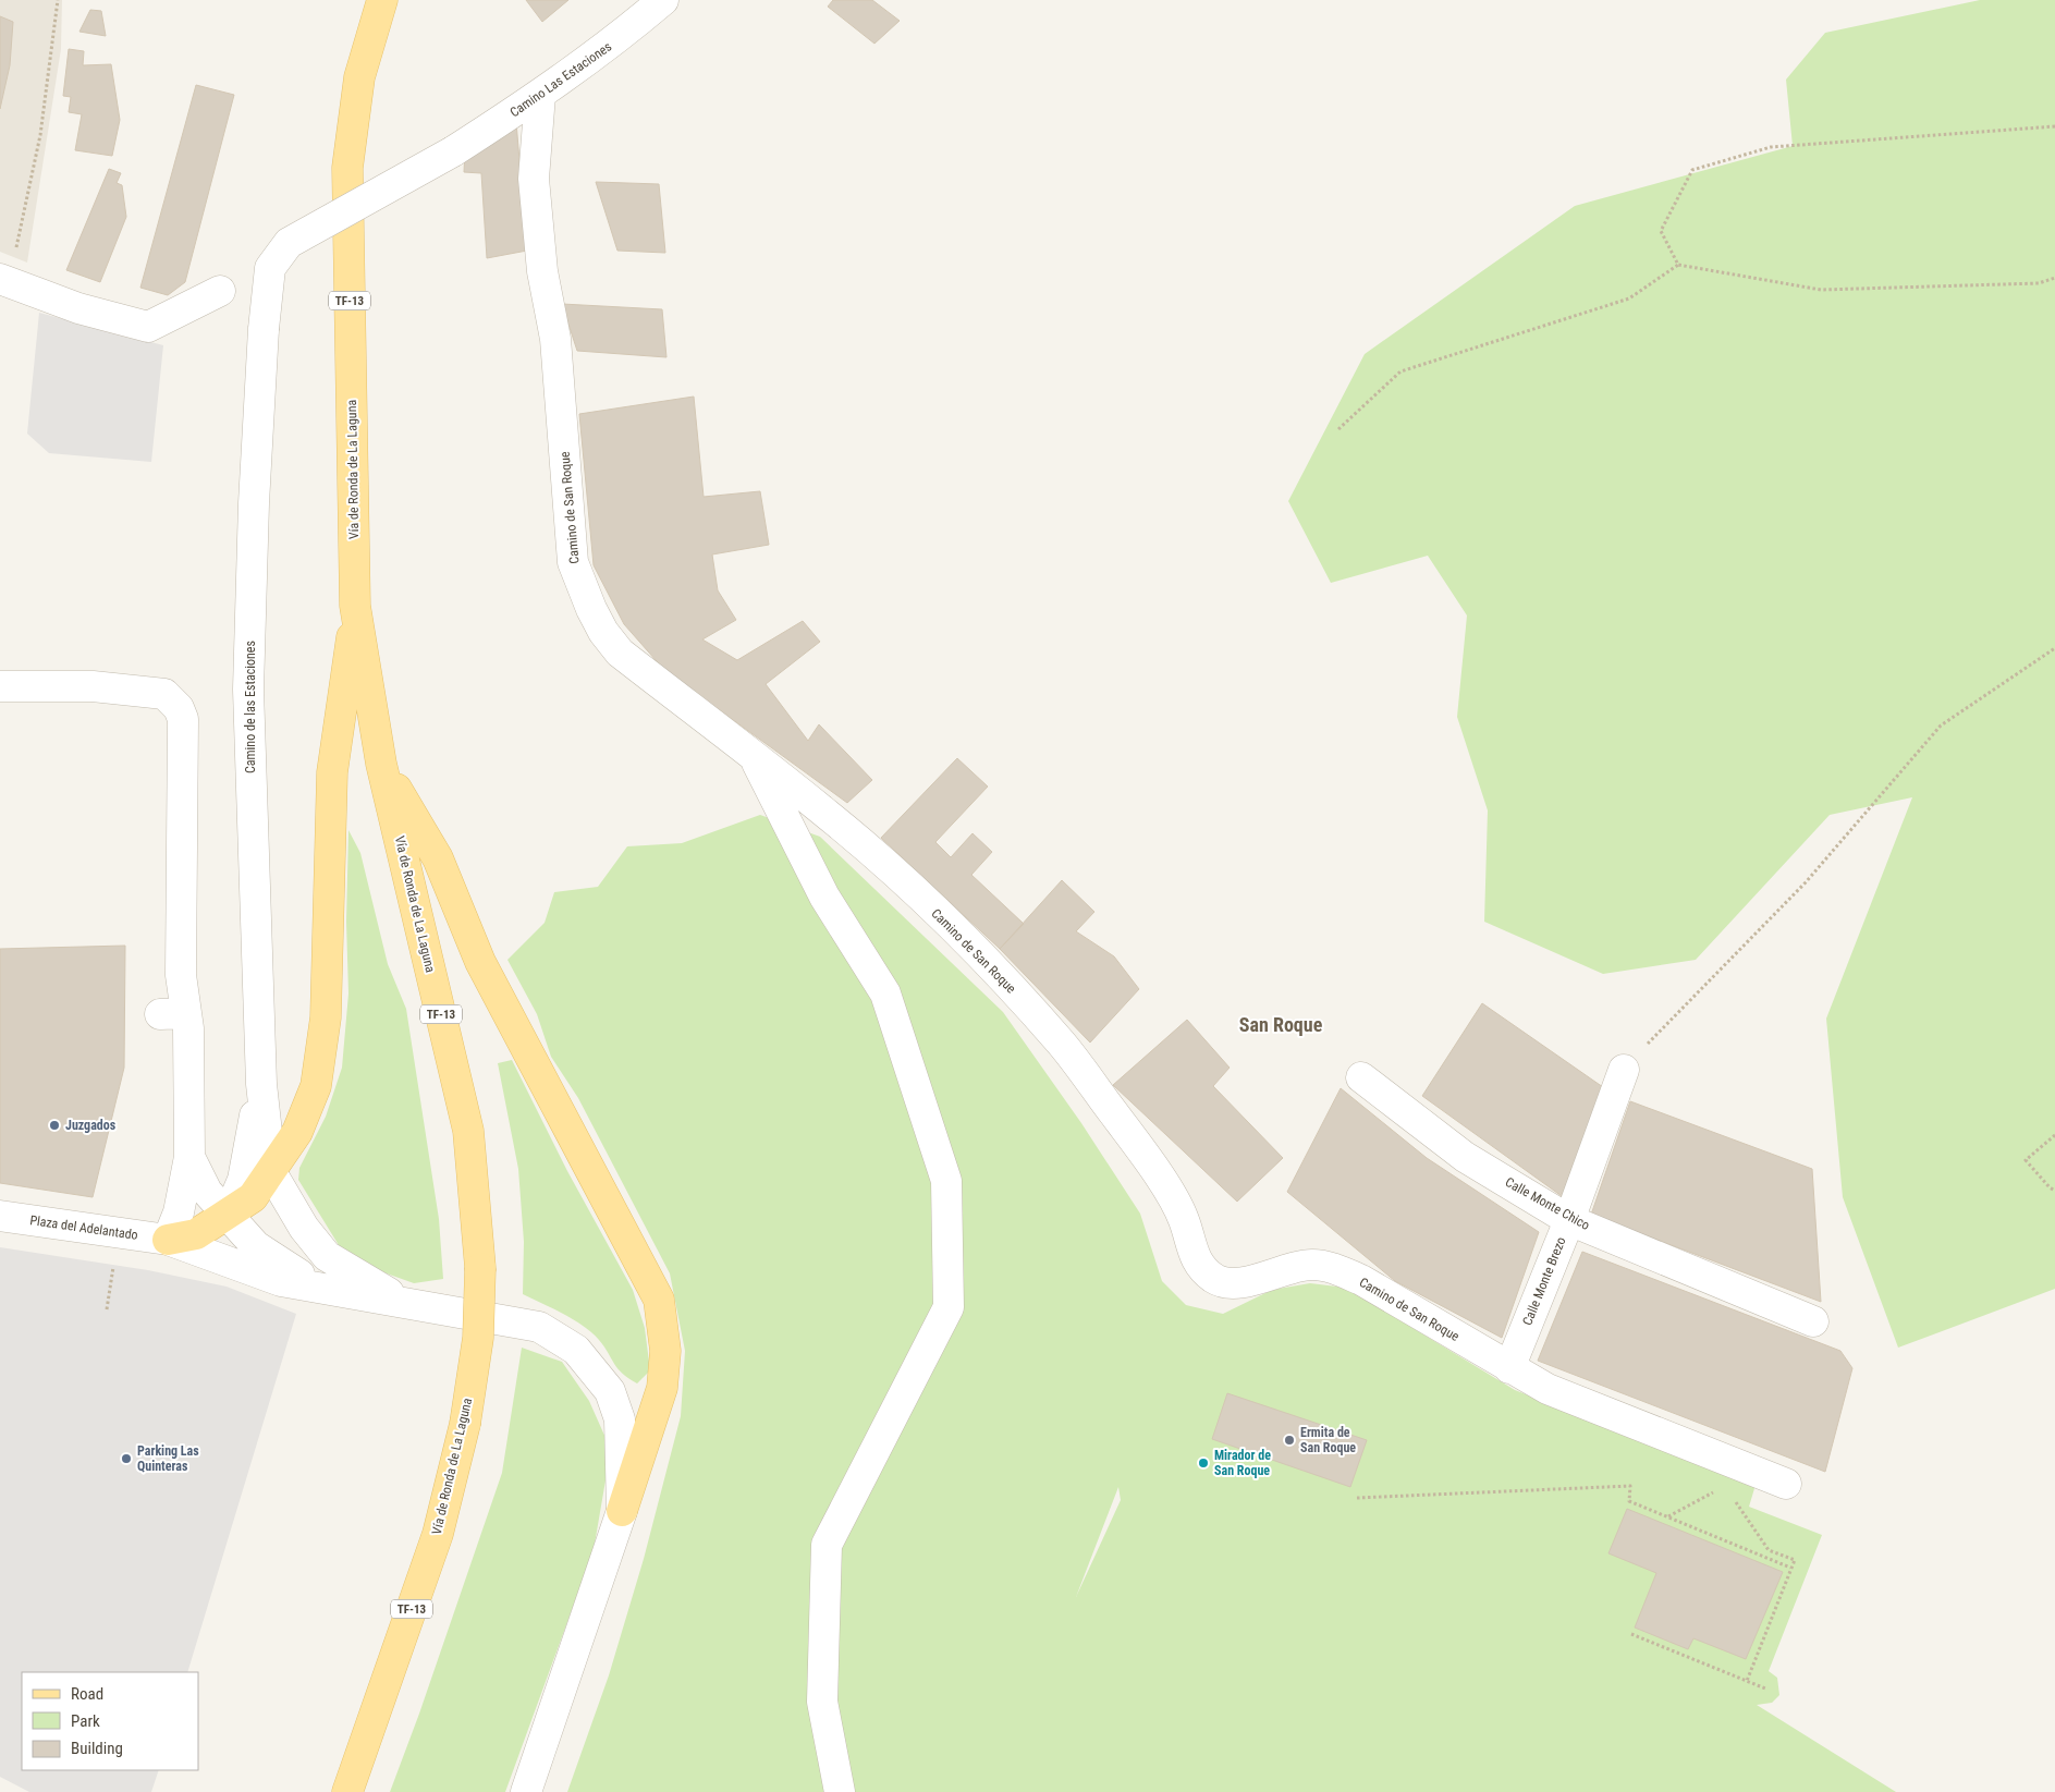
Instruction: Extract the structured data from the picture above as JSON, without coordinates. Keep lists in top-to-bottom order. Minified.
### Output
{"streets":{"main road":["TF-13","Vía de Ronda de La Laguna"],"street":["Camino Las Estaciones","Camino de San Roque","Camino de las Estaciones","Calle Monte Chico","Plaza del Adelantado","Calle Monte Brezo"]},"crossings":[["Camino Las Estaciones","Camino de San Roque"],["Camino Las Estaciones","Camino de las Estaciones"],["Camino de San Roque","Calle Monte Brezo"],["Calle Monte Chico","Calle Monte Brezo"]],"districts":["San Roque"],"places":["Juzgados","Ermita de San Roque","Parking Las Quinteras","Mirador de San Roque"],"legend":["Road","Park","Building"]}
